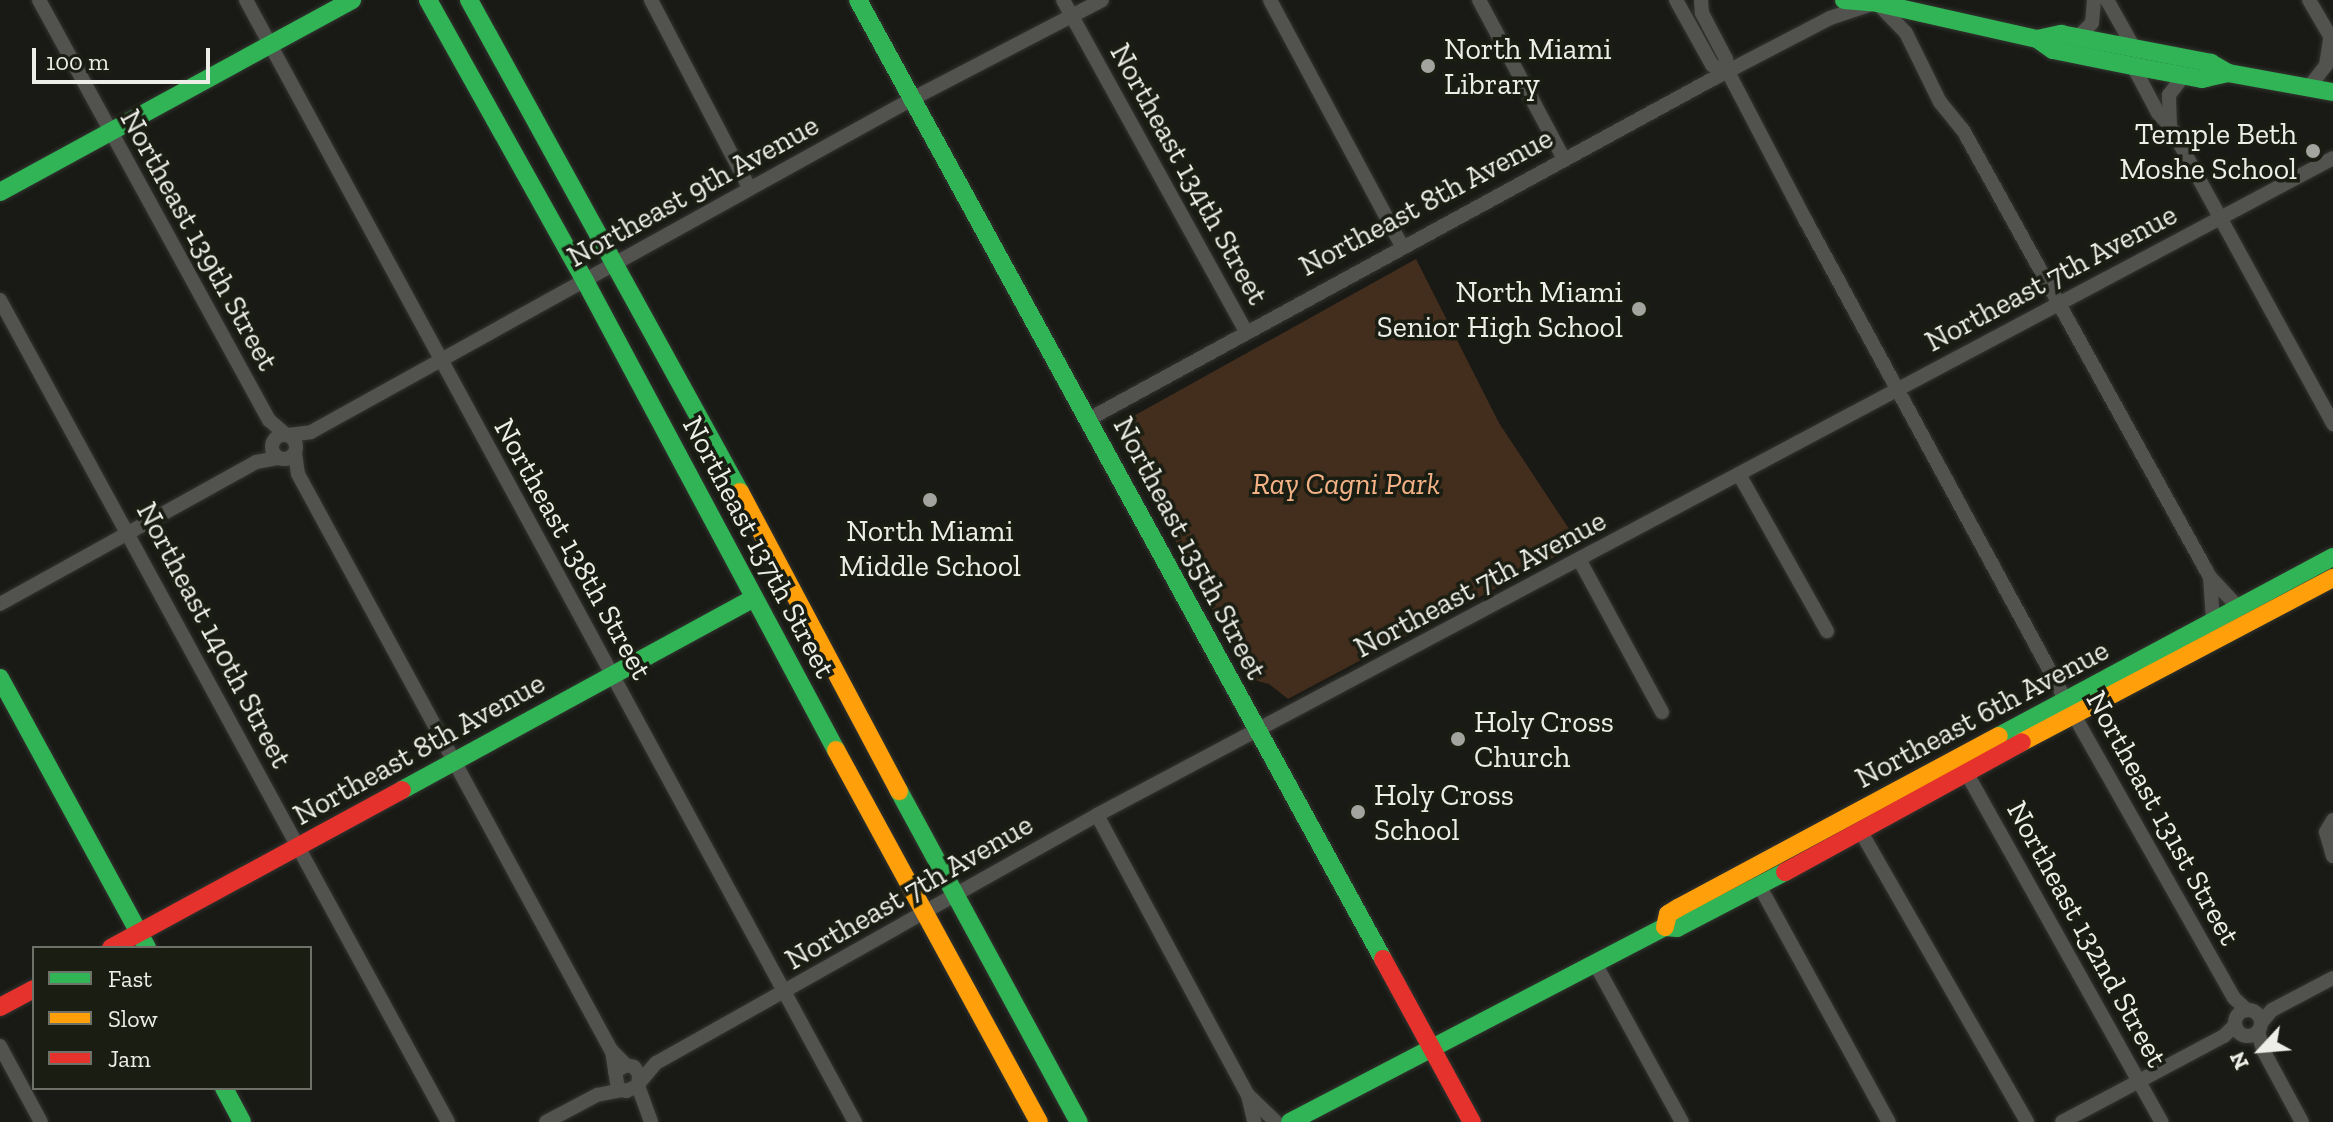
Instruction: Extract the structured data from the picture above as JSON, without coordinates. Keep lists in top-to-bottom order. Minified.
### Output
{"streets":{"street":["Northeast 134th Street","Northeast 9th Avenue","Northeast 8th Avenue","Northeast 139th Street","Northeast 7th Avenue","Northeast 137th Street","Northeast 135th Street","Northeast 138th Street","Northeast 140th Street","Northeast 6th Avenue","Northeast 131st Street","Northeast 132nd Street"]},"crossings":[["Northeast 134th Street","Northeast 9th Avenue"],["Northeast 134th Street","Northeast 8th Avenue"],["Northeast 9th Avenue","Northeast 139th Street"],["Northeast 9th Avenue","Northeast 137th Street"],["Northeast 9th Avenue","Northeast 135th Street"],["Northeast 9th Avenue","Northeast 138th Street"],["Northeast 8th Avenue","Northeast 137th Street"],["Northeast 8th Avenue","Northeast 135th Street"],["Northeast 8th Avenue","Northeast 138th Street"],["Northeast 8th Avenue","Northeast 140th Street"],["Northeast 8th Avenue","Northeast 131st Street"],["Northeast 7th Avenue","Northeast 137th Street"],["Northeast 7th Avenue","Northeast 135th Street"],["Northeast 7th Avenue","Northeast 138th Street"],["Northeast 7th Avenue","Northeast 131st Street"],["Northeast 135th Street","Northeast 6th Avenue"],["Northeast 6th Avenue","Northeast 131st Street"],["Northeast 6th Avenue","Northeast 132nd Street"]],"parks":["Ray Cagni Park"],"places":["North Miami Library","Temple Beth Moshe School","North Miami Senior High School","North Miami Middle School","Holy Cross Church","Holy Cross School"],"legend":["Fast","Slow","Jam"],"scale_bar":"100 m","north":"bottom left"}
